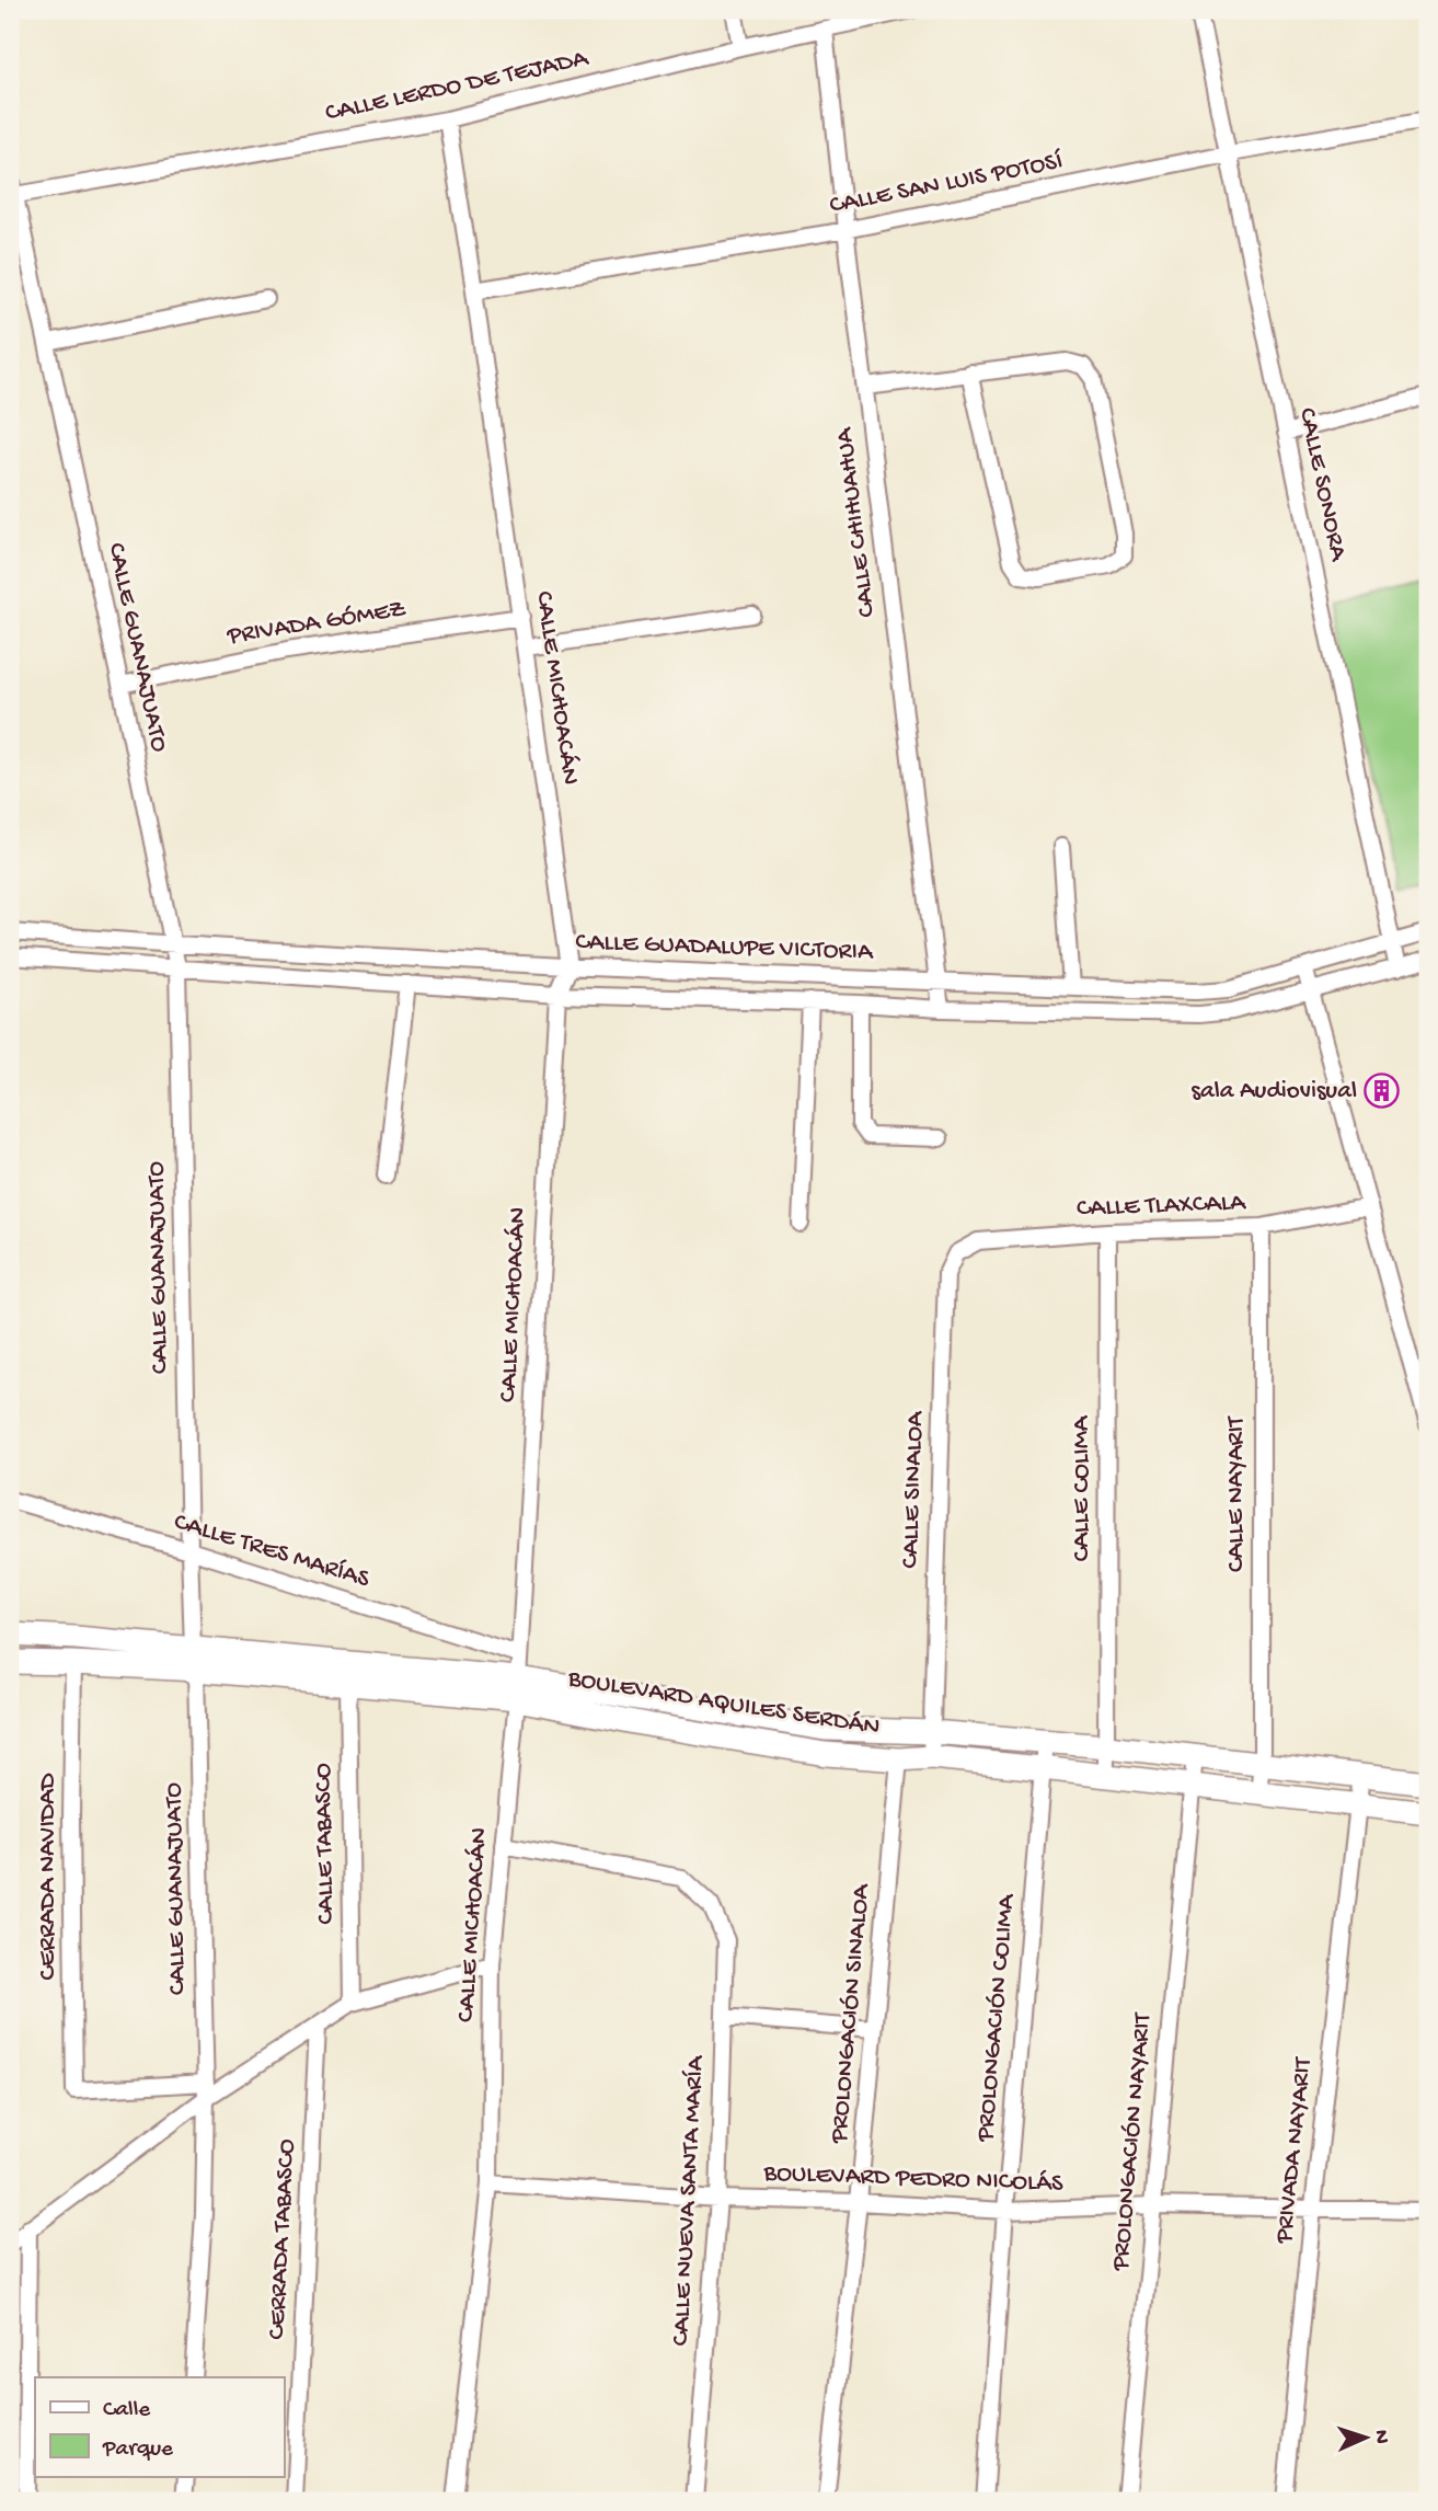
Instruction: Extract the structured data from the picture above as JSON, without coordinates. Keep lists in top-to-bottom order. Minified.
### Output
{"streets":{"street":["CALLE LERDO DE TEJADA","CALLE SAN LUIS POTOSÍ","CALLE SONORA","CALLE CHIHUAHUA","PRIVADA GÓMEZ","CALLE GUANAJUATO","CALLE MICHOACÁN","CALLE GUADALUPE VICTORIA","CALLE TLAXCALA","CALLE COLIMA","CALLE SINALOA","CALLE NAYARIT","CALLE TRES MARÍAS","BOULEVARD AQUILES SERDÁN","CALLE TABASCO","CERRADA NAVIDAD","PROLONGACIÓN SINALOA","PROLONGACIÓN COLIMA","PROLONGACIÓN NAYARIT","PRIVADA NAYARIT","BOULEVARD PEDRO NICOLÁS","CALLE NUEVA SANTA MARÍA","CERRADA TABASCO"]},"crossings":[["CALLE LERDO DE TEJADA","CALLE CHIHUAHUA"],["CALLE LERDO DE TEJADA","CALLE GUANAJUATO"],["CALLE LERDO DE TEJADA","CALLE MICHOACÁN"],["CALLE SAN LUIS POTOSÍ","CALLE SONORA"],["CALLE SAN LUIS POTOSÍ","CALLE CHIHUAHUA"],["CALLE SAN LUIS POTOSÍ","CALLE MICHOACÁN"],["CALLE SONORA","CALLE GUADALUPE VICTORIA"],["CALLE CHIHUAHUA","CALLE GUADALUPE VICTORIA"],["PRIVADA GÓMEZ","CALLE GUANAJUATO"],["PRIVADA GÓMEZ","CALLE MICHOACÁN"],["CALLE GUANAJUATO","CALLE GUADALUPE VICTORIA"],["CALLE GUANAJUATO","CALLE TRES MARÍAS"],["CALLE GUANAJUATO","BOULEVARD AQUILES SERDÁN"],["CALLE GUANAJUATO","CERRADA NAVIDAD"],["CALLE MICHOACÁN","CALLE GUADALUPE VICTORIA"],["CALLE MICHOACÁN","CALLE TRES MARÍAS"],["CALLE MICHOACÁN","BOULEVARD AQUILES SERDÁN"],["CALLE MICHOACÁN","BOULEVARD PEDRO NICOLÁS"],["CALLE MICHOACÁN","CALLE NUEVA SANTA MARÍA"],["CALLE TLAXCALA","CALLE COLIMA"],["CALLE TLAXCALA","CALLE SINALOA"],["CALLE TLAXCALA","CALLE NAYARIT"],["CALLE COLIMA","BOULEVARD AQUILES SERDÁN"],["CALLE SINALOA","BOULEVARD AQUILES SERDÁN"],["CALLE NAYARIT","BOULEVARD AQUILES SERDÁN"],["CALLE TRES MARÍAS","BOULEVARD AQUILES SERDÁN"],["BOULEVARD AQUILES SERDÁN","CALLE TABASCO"],["BOULEVARD AQUILES SERDÁN","CERRADA NAVIDAD"],["BOULEVARD AQUILES SERDÁN","PROLONGACIÓN SINALOA"],["BOULEVARD AQUILES SERDÁN","PROLONGACIÓN COLIMA"],["BOULEVARD AQUILES SERDÁN","PROLONGACIÓN NAYARIT"],["BOULEVARD AQUILES SERDÁN","PRIVADA NAYARIT"],["PROLONGACIÓN SINALOA","BOULEVARD PEDRO NICOLÁS"],["PROLONGACIÓN COLIMA","BOULEVARD PEDRO NICOLÁS"],["PROLONGACIÓN NAYARIT","BOULEVARD PEDRO NICOLÁS"],["PRIVADA NAYARIT","BOULEVARD PEDRO NICOLÁS"],["BOULEVARD PEDRO NICOLÁS","CALLE NUEVA SANTA MARÍA"]],"places":{"building":["sala Audiovisual"]},"legend":["Calle","Parque"],"north":"right"}
